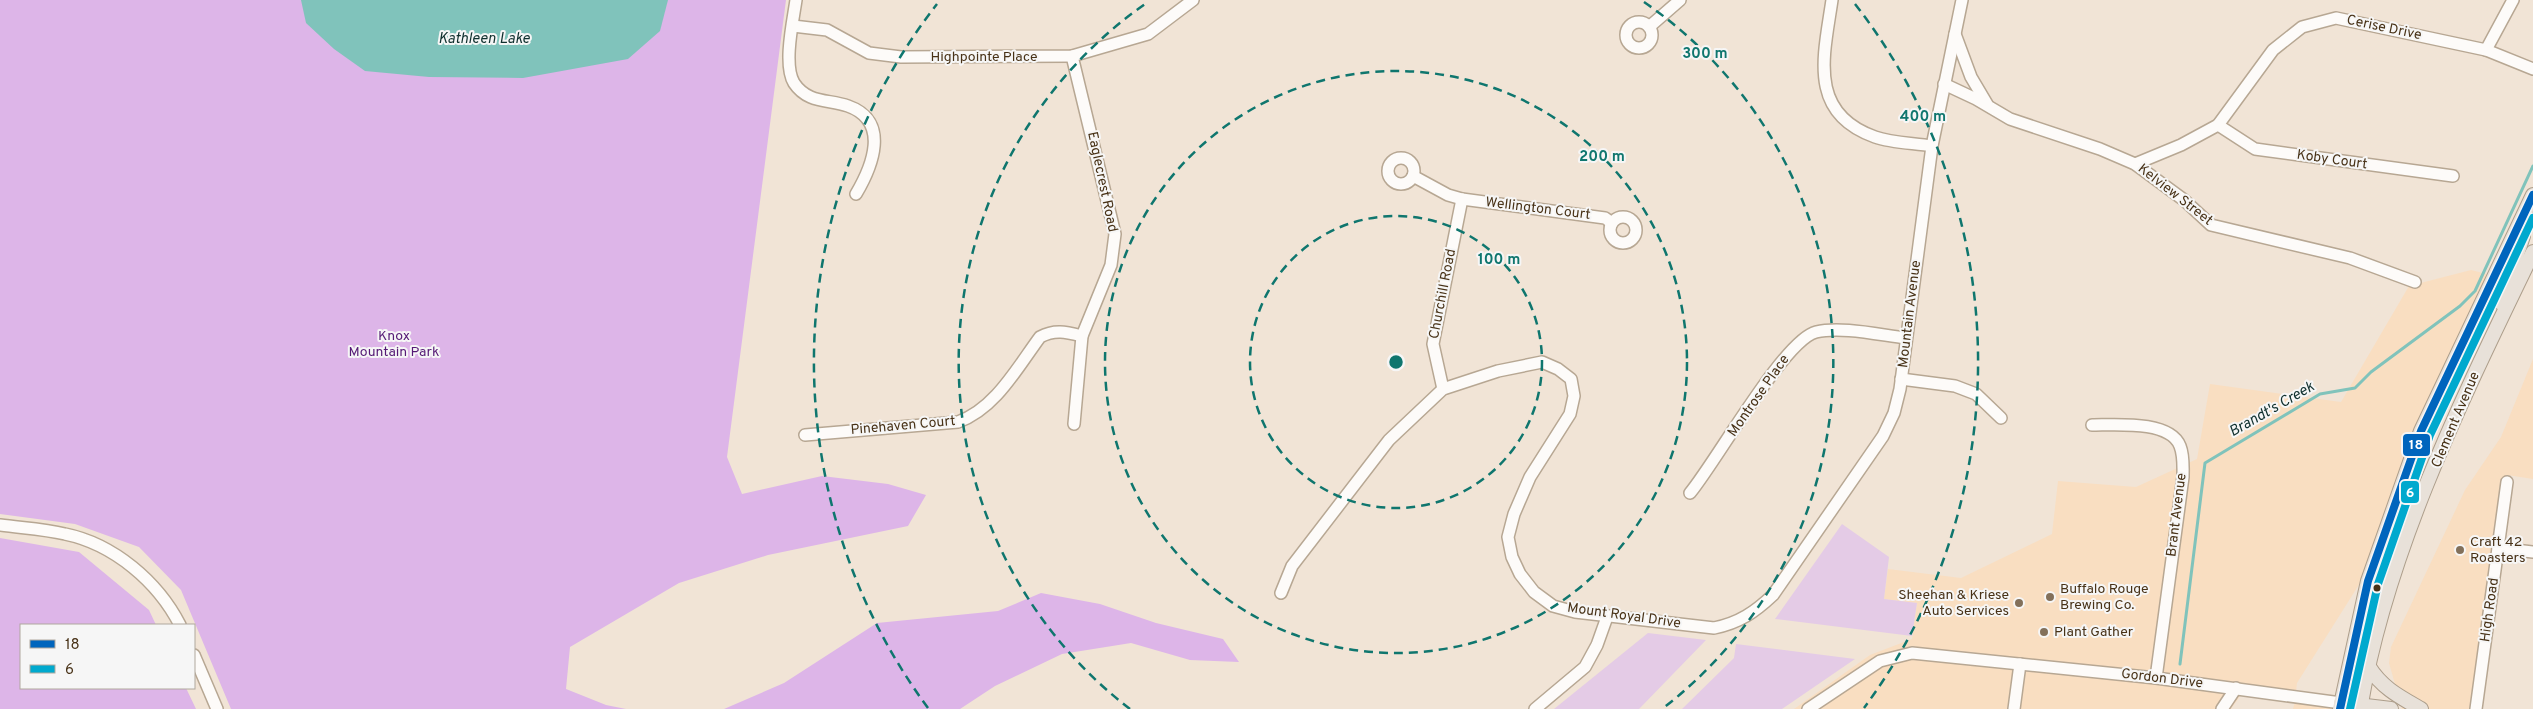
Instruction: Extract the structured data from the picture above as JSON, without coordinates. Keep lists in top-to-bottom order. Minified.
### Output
{"streets":{"main road":["Clement Avenue","Gordon Drive"],"street":["Cerise Drive","Highpointe Place","Koby Court","Eaglecrest Road","Kelview Street","Wellington Court","Churchill Road","Mountain Avenue","Montrose Place","Pinehaven Court","Brant Avenue","High Road","Mount Royal Drive"]},"crossings":[["Cerise Drive","Koby Court"],["Cerise Drive","Kelview Street"],["Highpointe Place","Eaglecrest Road"],["Eaglecrest Road","Pinehaven Court"],["Kelview Street","Mountain Avenue"],["Wellington Court","Churchill Road"],["Churchill Road","Mount Royal Drive"],["Mountain Avenue","Montrose Place"],["Mountain Avenue","Mount Royal Drive"],["Clement Avenue","Gordon Drive"],["Brant Avenue","Gordon Drive"]],"water":["Kathleen Lake","Brandt's Creek"],"parks":["Knox Mountain Park"],"places":["Craft 42 Roasters","Buffalo Rouge Brewing Co.","Sheehan & Kriese Auto Services","Plant Gather"],"lines":["transit line 18","transit line 6"],"legend":["18","6"],"rings":["300 m","400 m","200 m","100 m"]}
